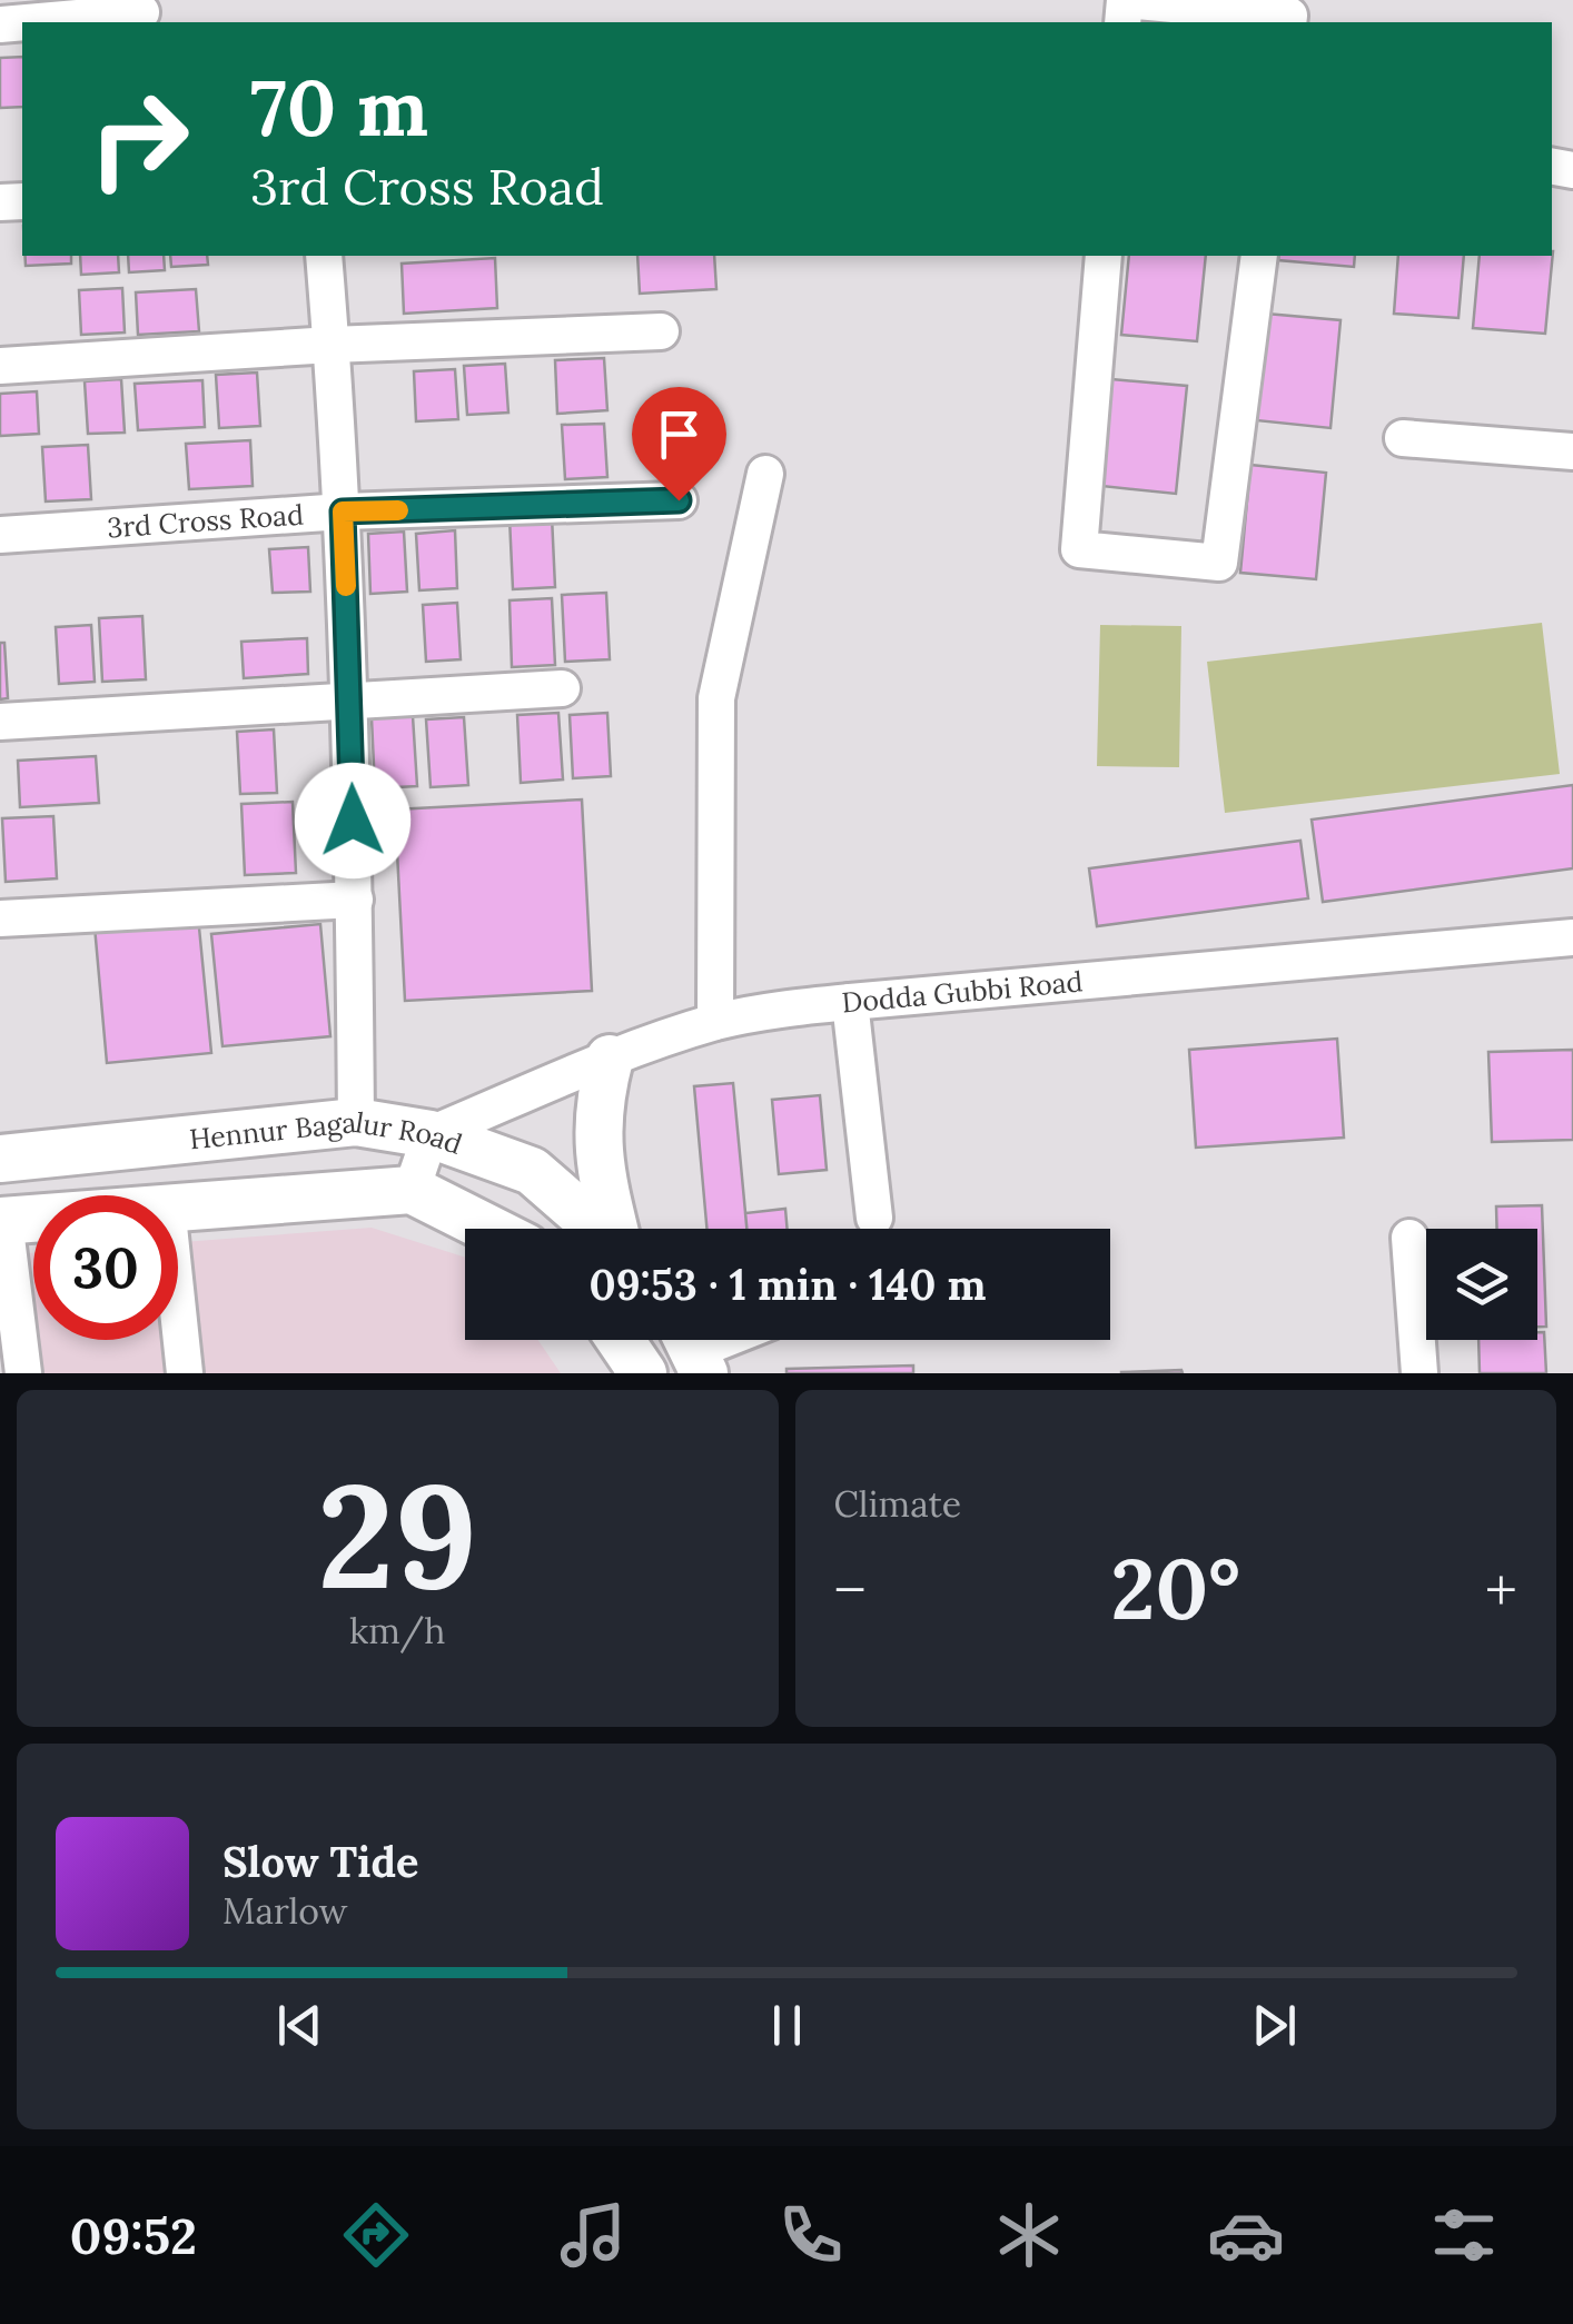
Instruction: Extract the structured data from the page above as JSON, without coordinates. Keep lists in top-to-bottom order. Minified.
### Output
{"streets":{"main road":["Hennur Bagalur Road"],"street":["3rd Cross Road","Dodda Gubbi Road"]},"crossings":[["Dodda Gubbi Road","Hennur Bagalur Road"]],"page":{"turn":["70 m","3rd Cross Road"],"limit":"30","trip":"09:53 · 1 min · 140 m","tile":[["29","km/h"],"Climate"],"heat":["−","20°","+"],"song":["Slow Tide","Marlow"],"tabs":"09:52"}}
